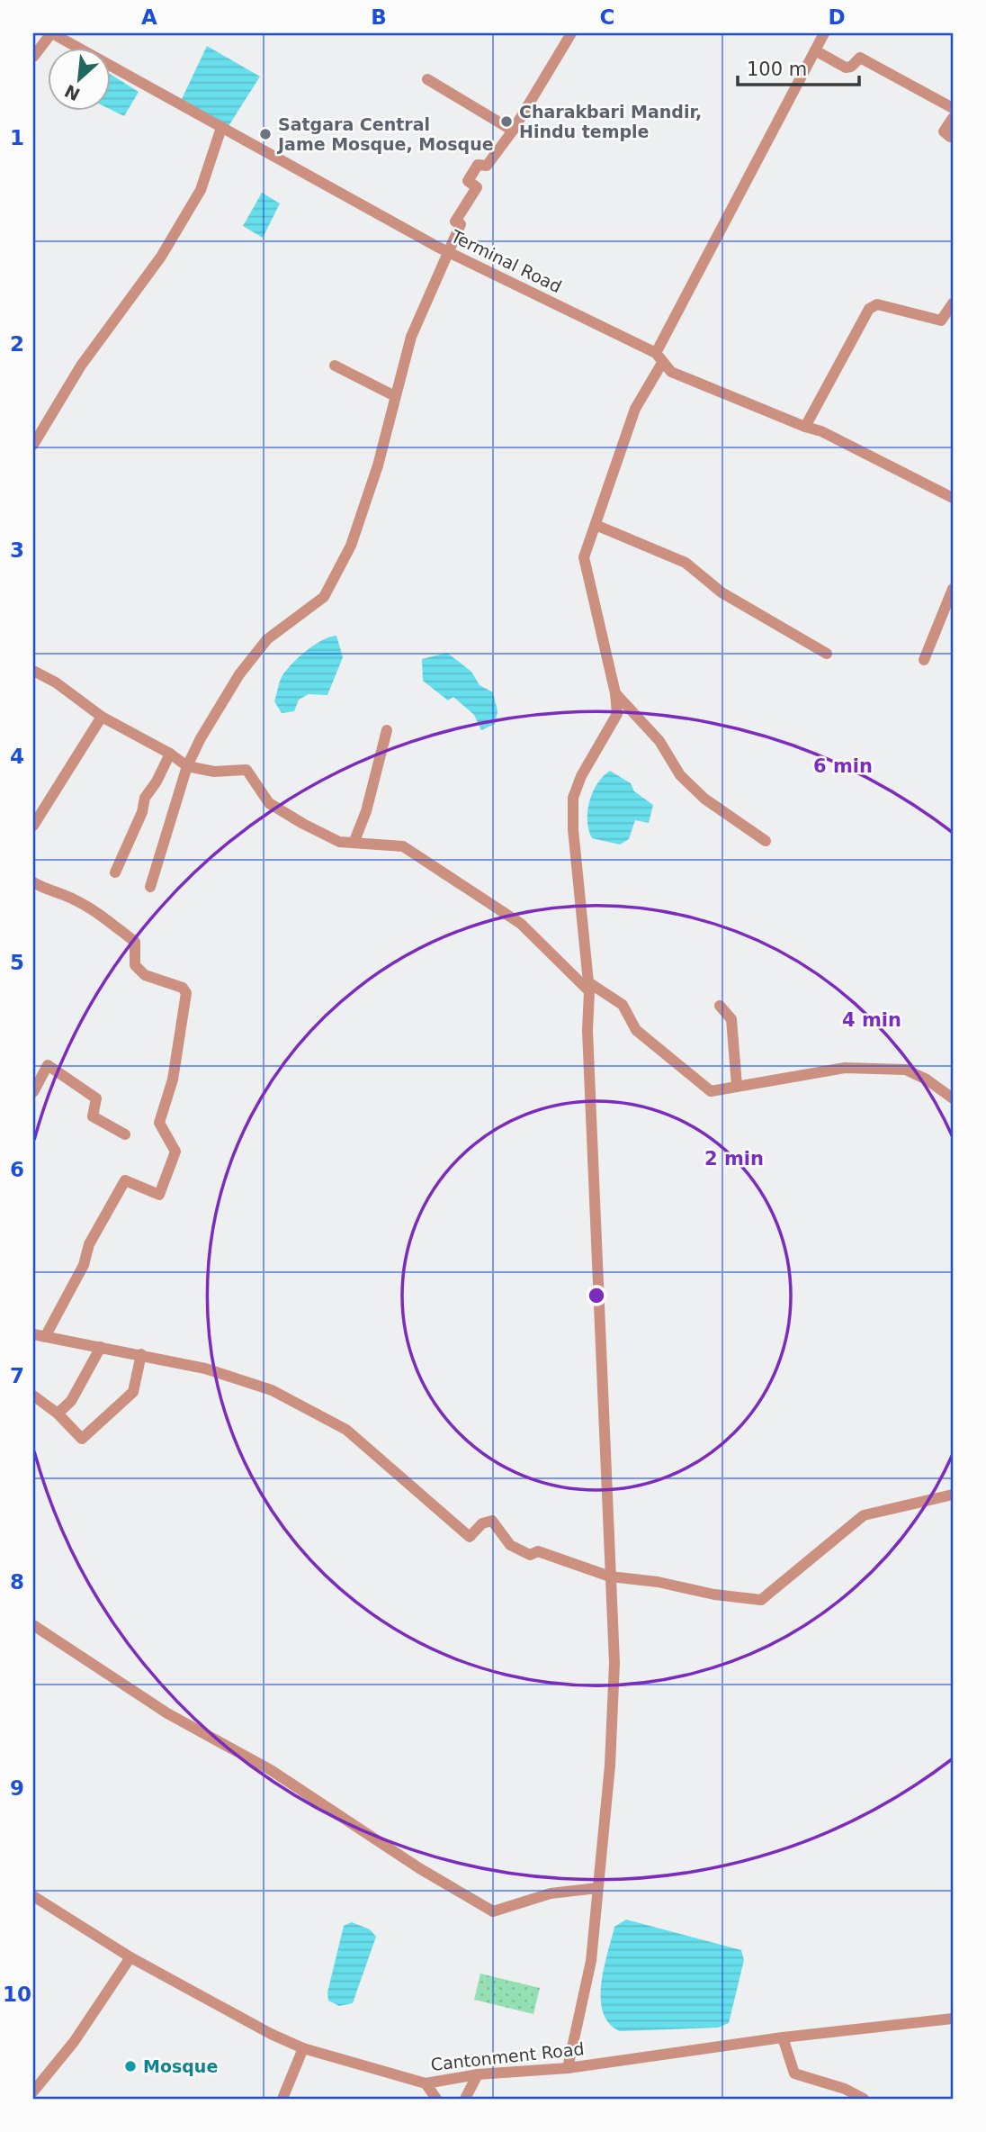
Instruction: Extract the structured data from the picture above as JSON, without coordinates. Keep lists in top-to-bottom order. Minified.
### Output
{"streets":{"street":["Terminal Road","Cantonment Road"]},"places":["Charakbari Mandir, Hindu temple","Satgara Central Jame Mosque, Mosque","Mosque"],"scale_bar":"100 m","north":"bottom left","grid":{"columns":["A","B","C","D"],"rows":["1","2","3","4","5","6","7","8","9","10"]},"rings":["6 min","4 min","2 min"]}
